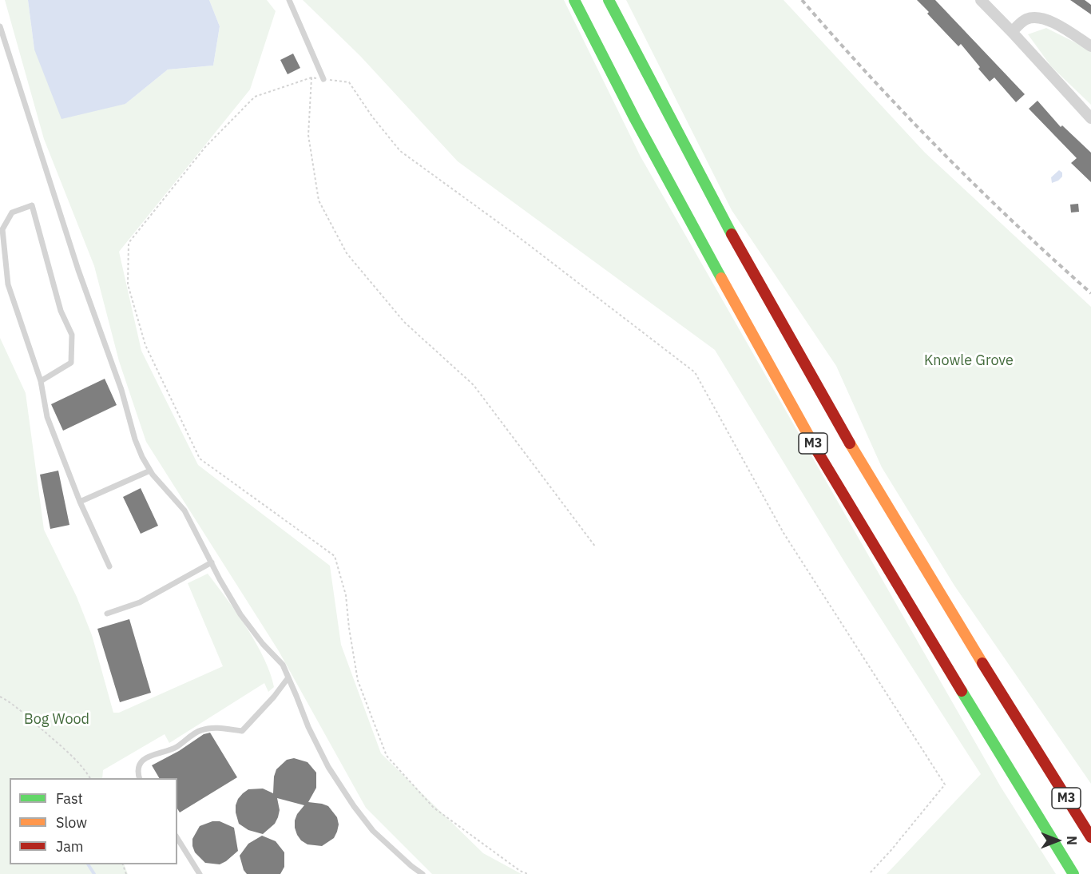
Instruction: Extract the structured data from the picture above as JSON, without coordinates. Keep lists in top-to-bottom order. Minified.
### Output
{"streets":{"highway":["M3"]},"parks":["Knowle Grove","Bog Wood"],"legend":["Fast","Slow","Jam"],"north":"right"}
